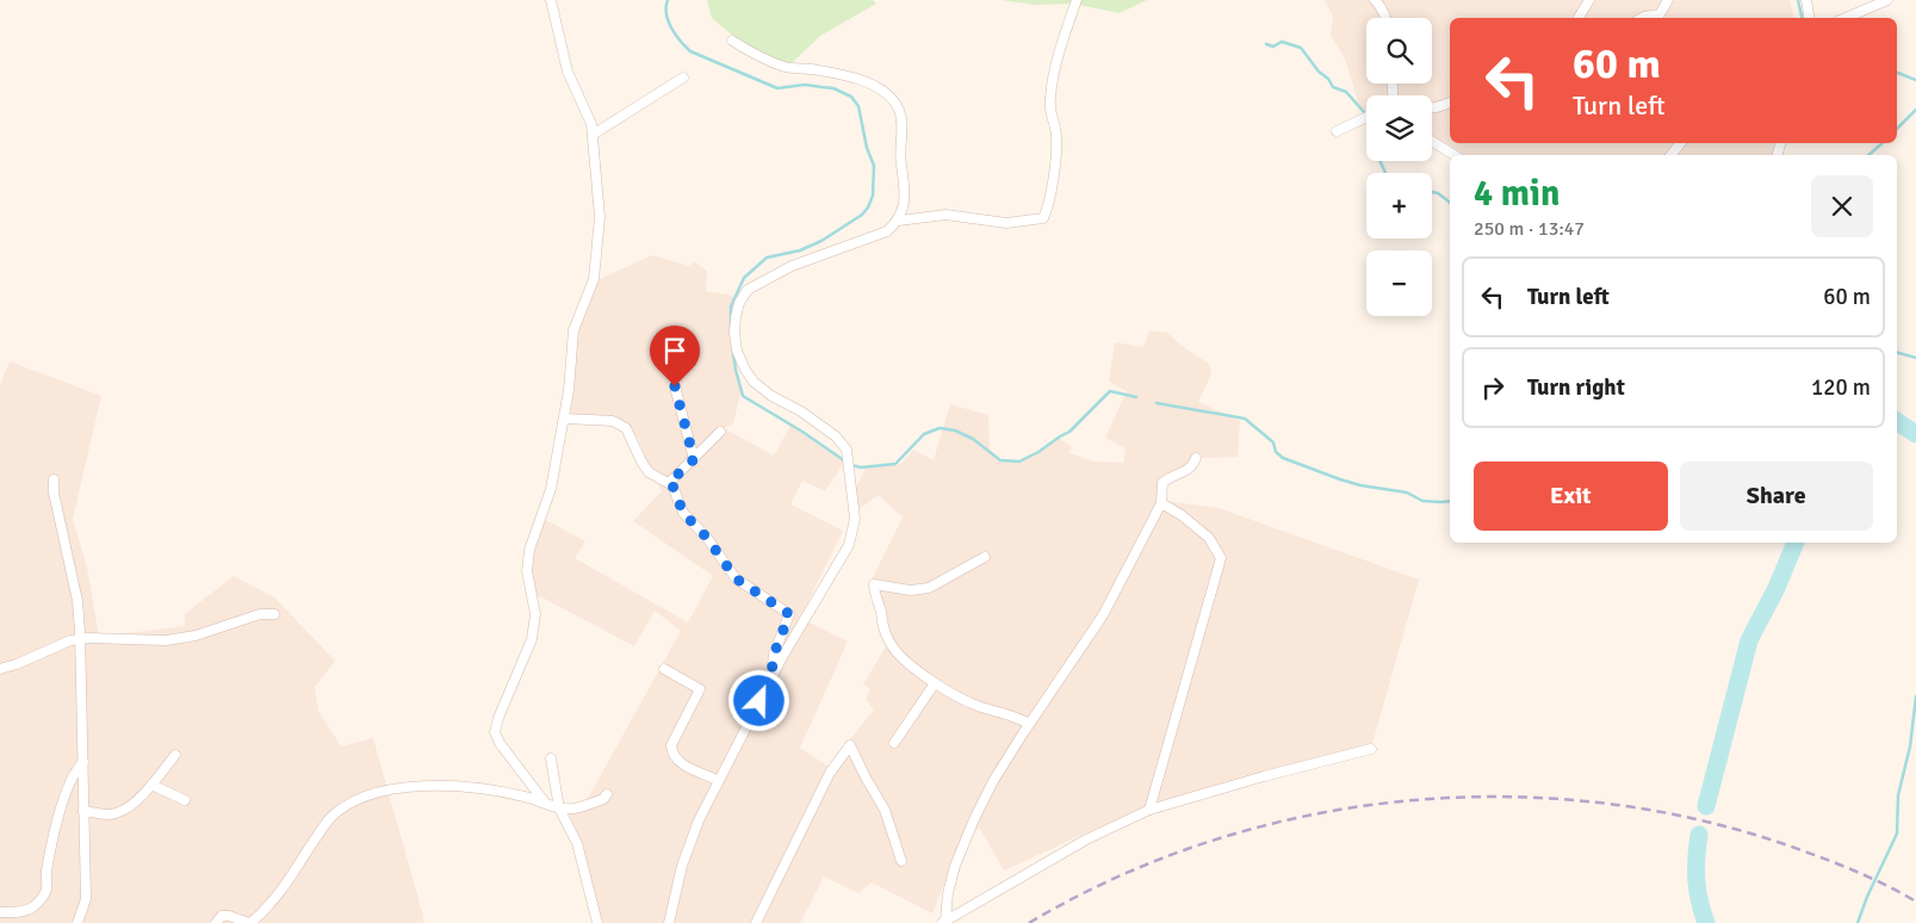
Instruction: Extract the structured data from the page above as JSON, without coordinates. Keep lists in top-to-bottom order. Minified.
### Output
{"page":{"map_buttons":["+","−"],"turn":["60 m","Turn left"],"heading":["4 min","250 m · 13:47"],"list":[{"name":"Turn left","value":"60 m"},{"name":"Turn right","value":"120 m"}],"buttons":["Exit","Share"]}}
